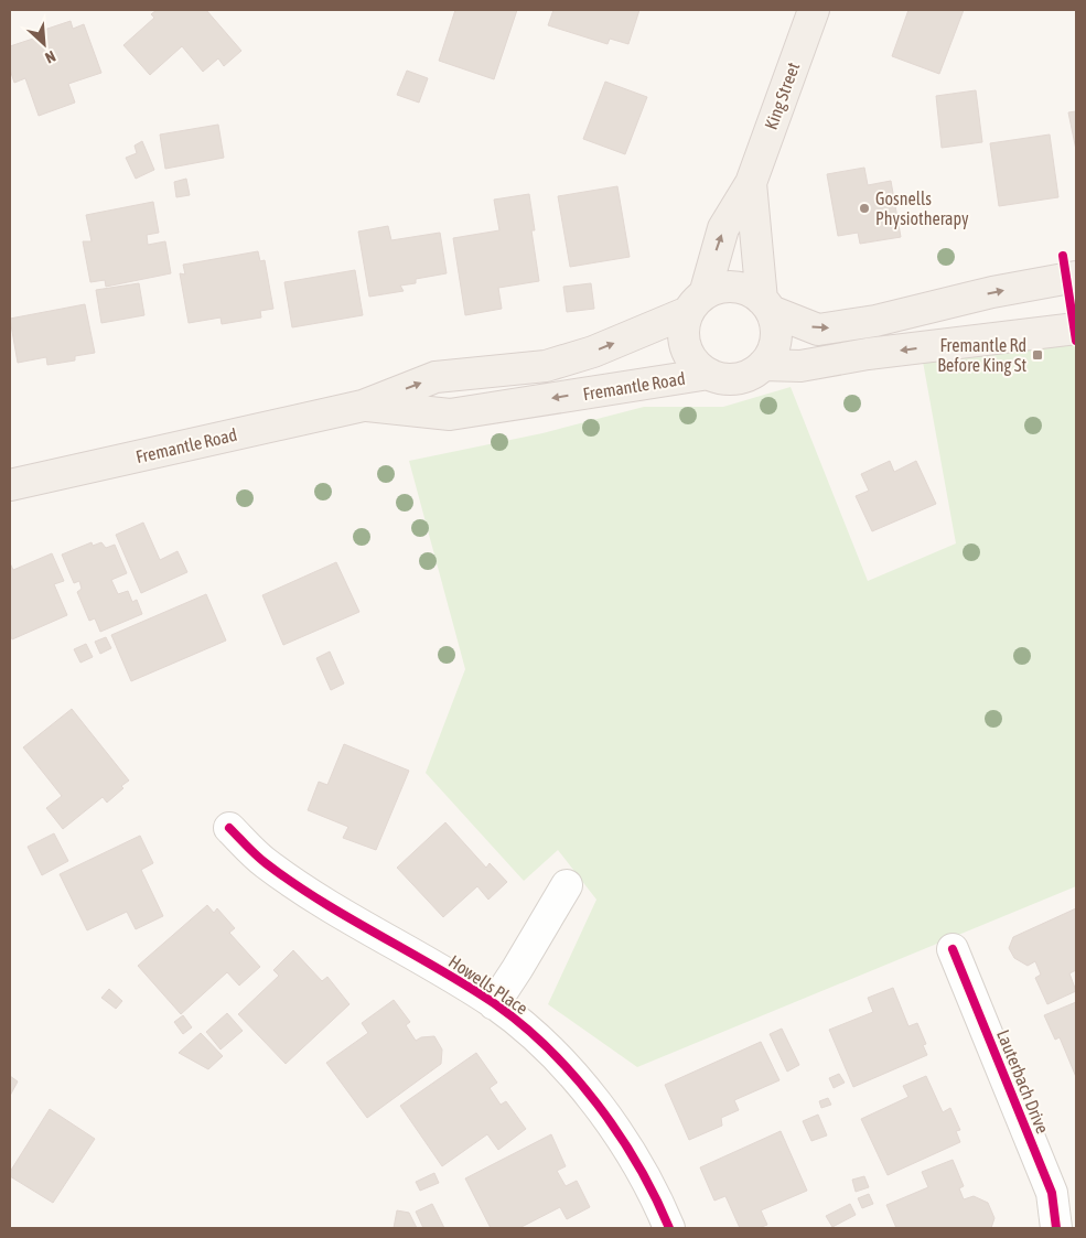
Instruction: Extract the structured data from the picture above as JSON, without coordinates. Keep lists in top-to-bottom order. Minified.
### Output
{"streets":{"main road":["King Street","Fremantle Road"],"street":["Howells Place","Lauterbach Drive"]},"crossings":[["King Street","Fremantle Road"]],"places":{"other":["Gosnells Physiotherapy"],"transit":["Fremantle Rd Before King St"]},"north":"bottom right"}
